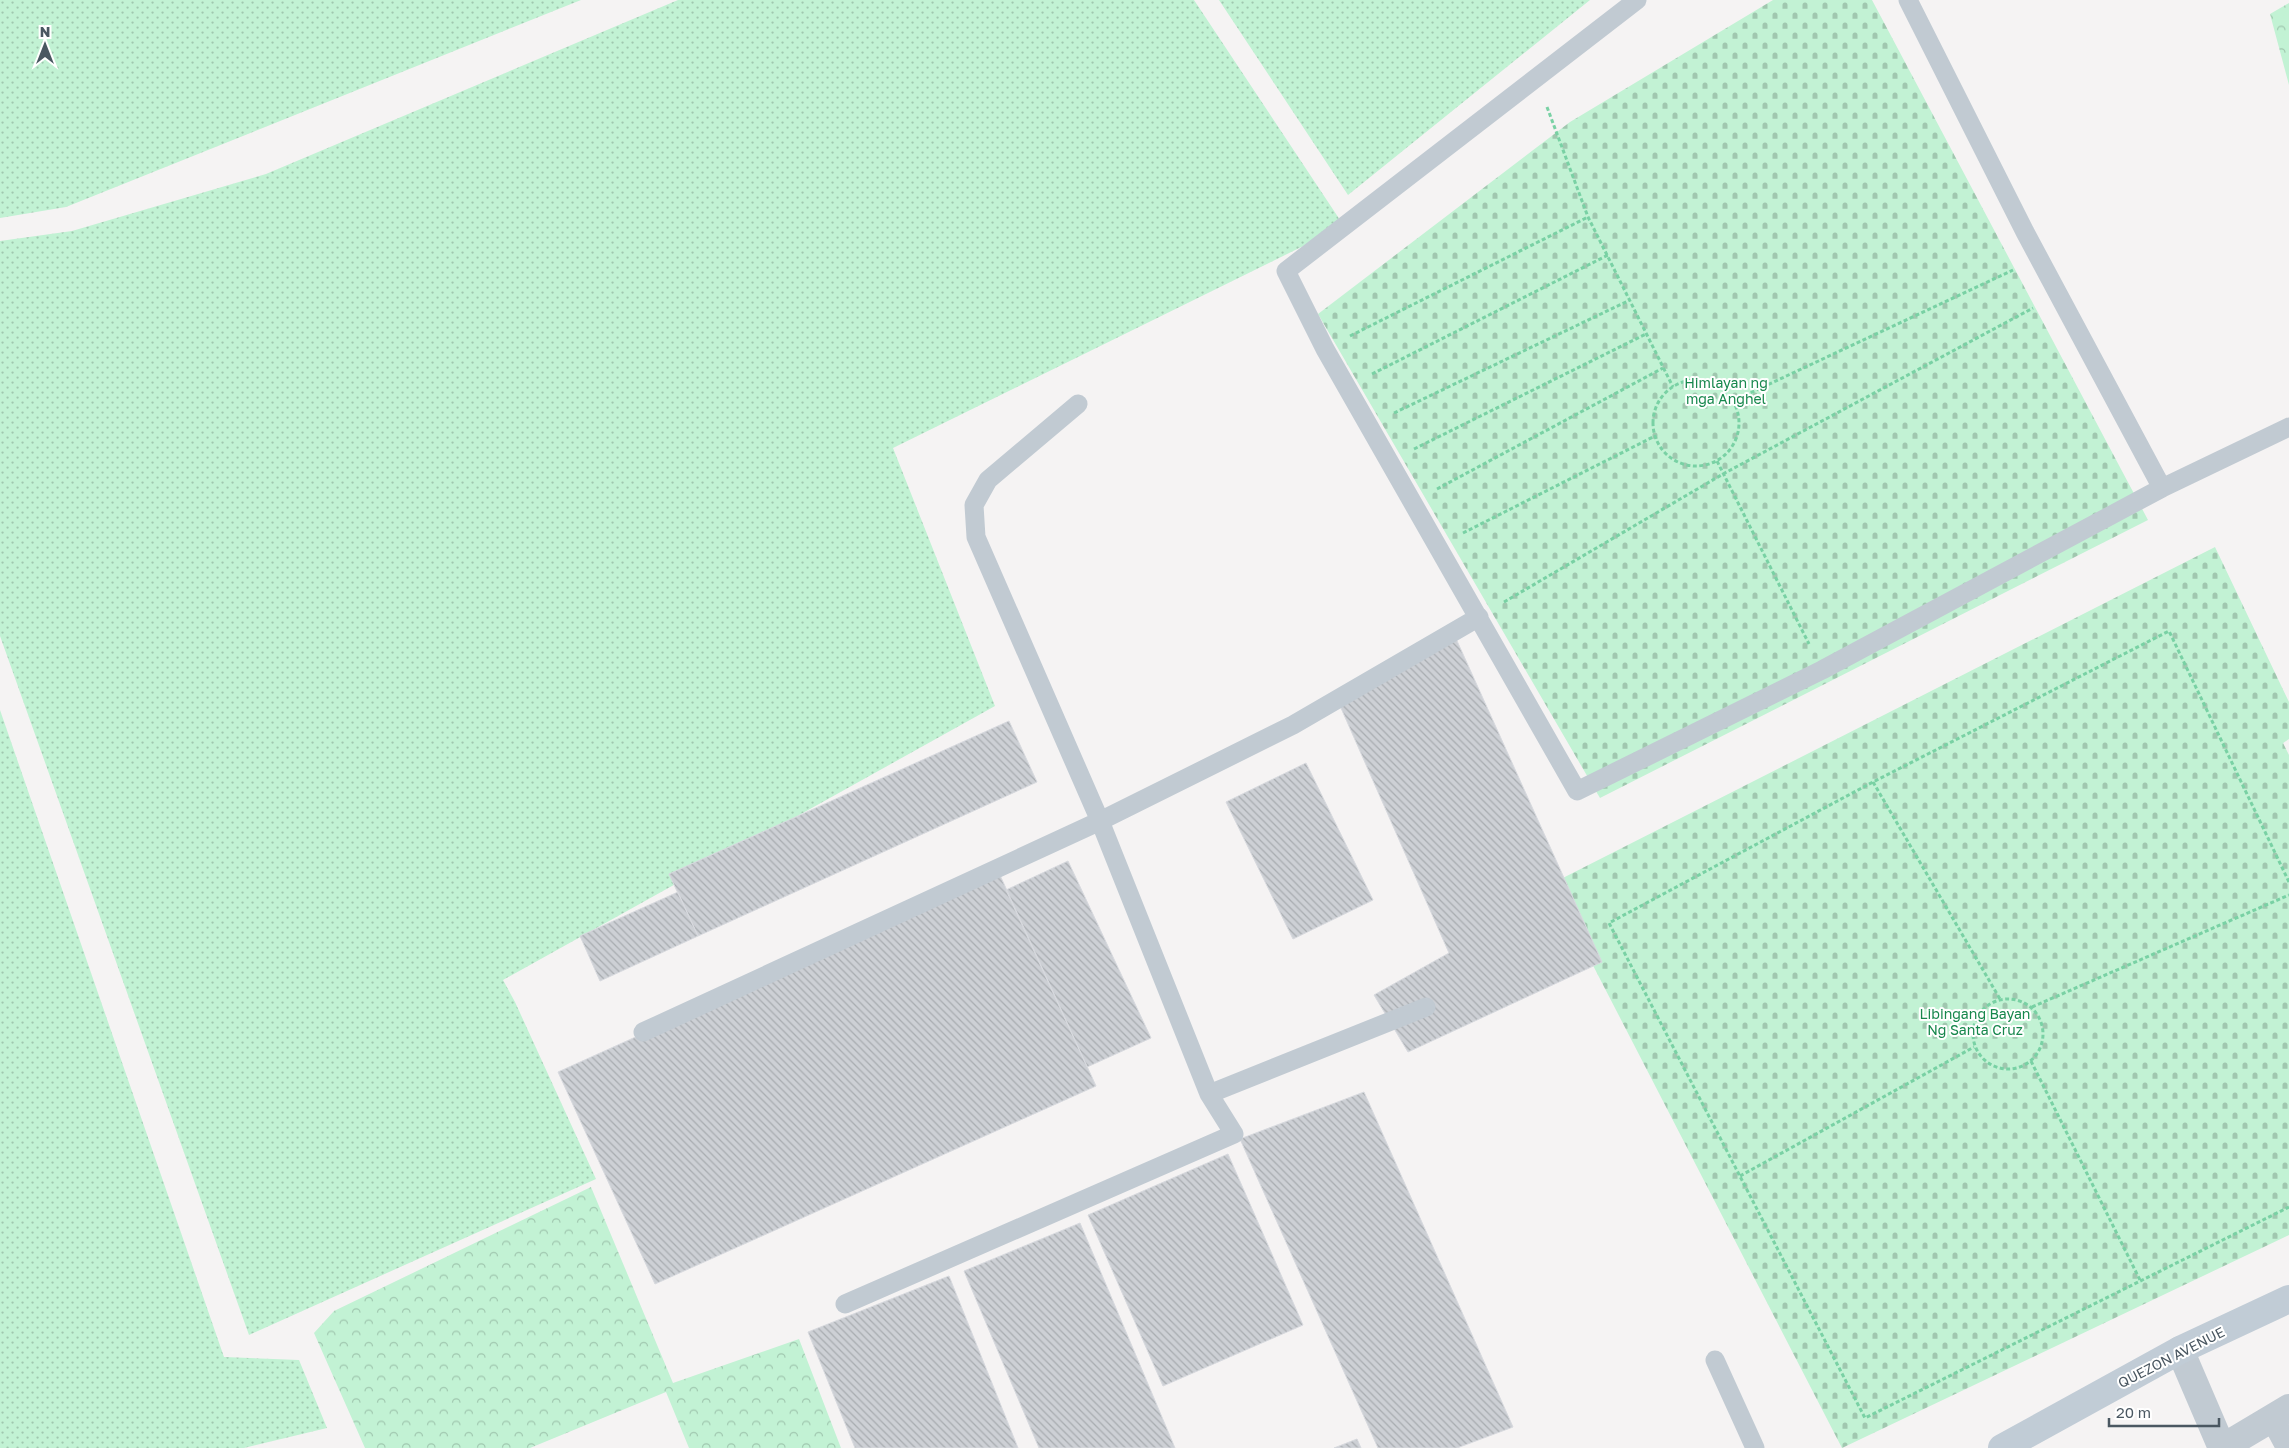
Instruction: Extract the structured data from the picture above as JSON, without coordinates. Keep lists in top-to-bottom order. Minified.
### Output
{"streets":{"main road":["QUEZON AVENUE"]},"parks":["Himlayan ng mga Anghel","Libingang Bayan Ng Santa Cruz"],"scale_bar":"20 m","north":"top"}
